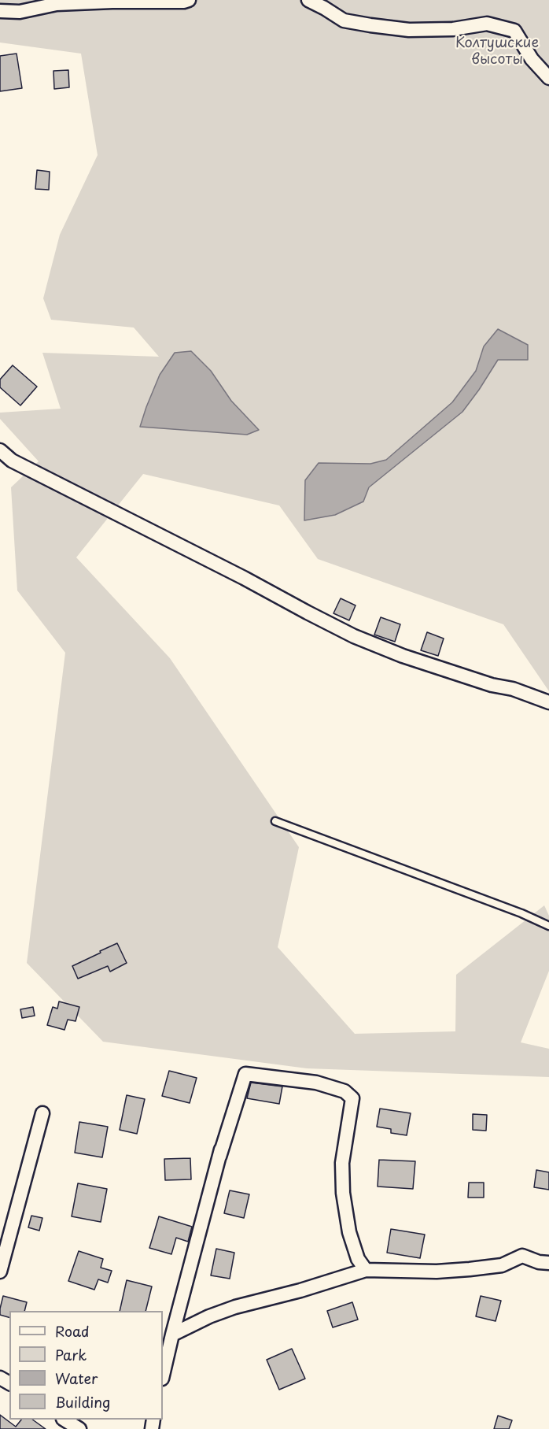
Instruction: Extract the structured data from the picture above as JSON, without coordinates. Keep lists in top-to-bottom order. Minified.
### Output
{"parks":["Колтушские высоты"],"legend":["Road","Park","Water","Building"]}
